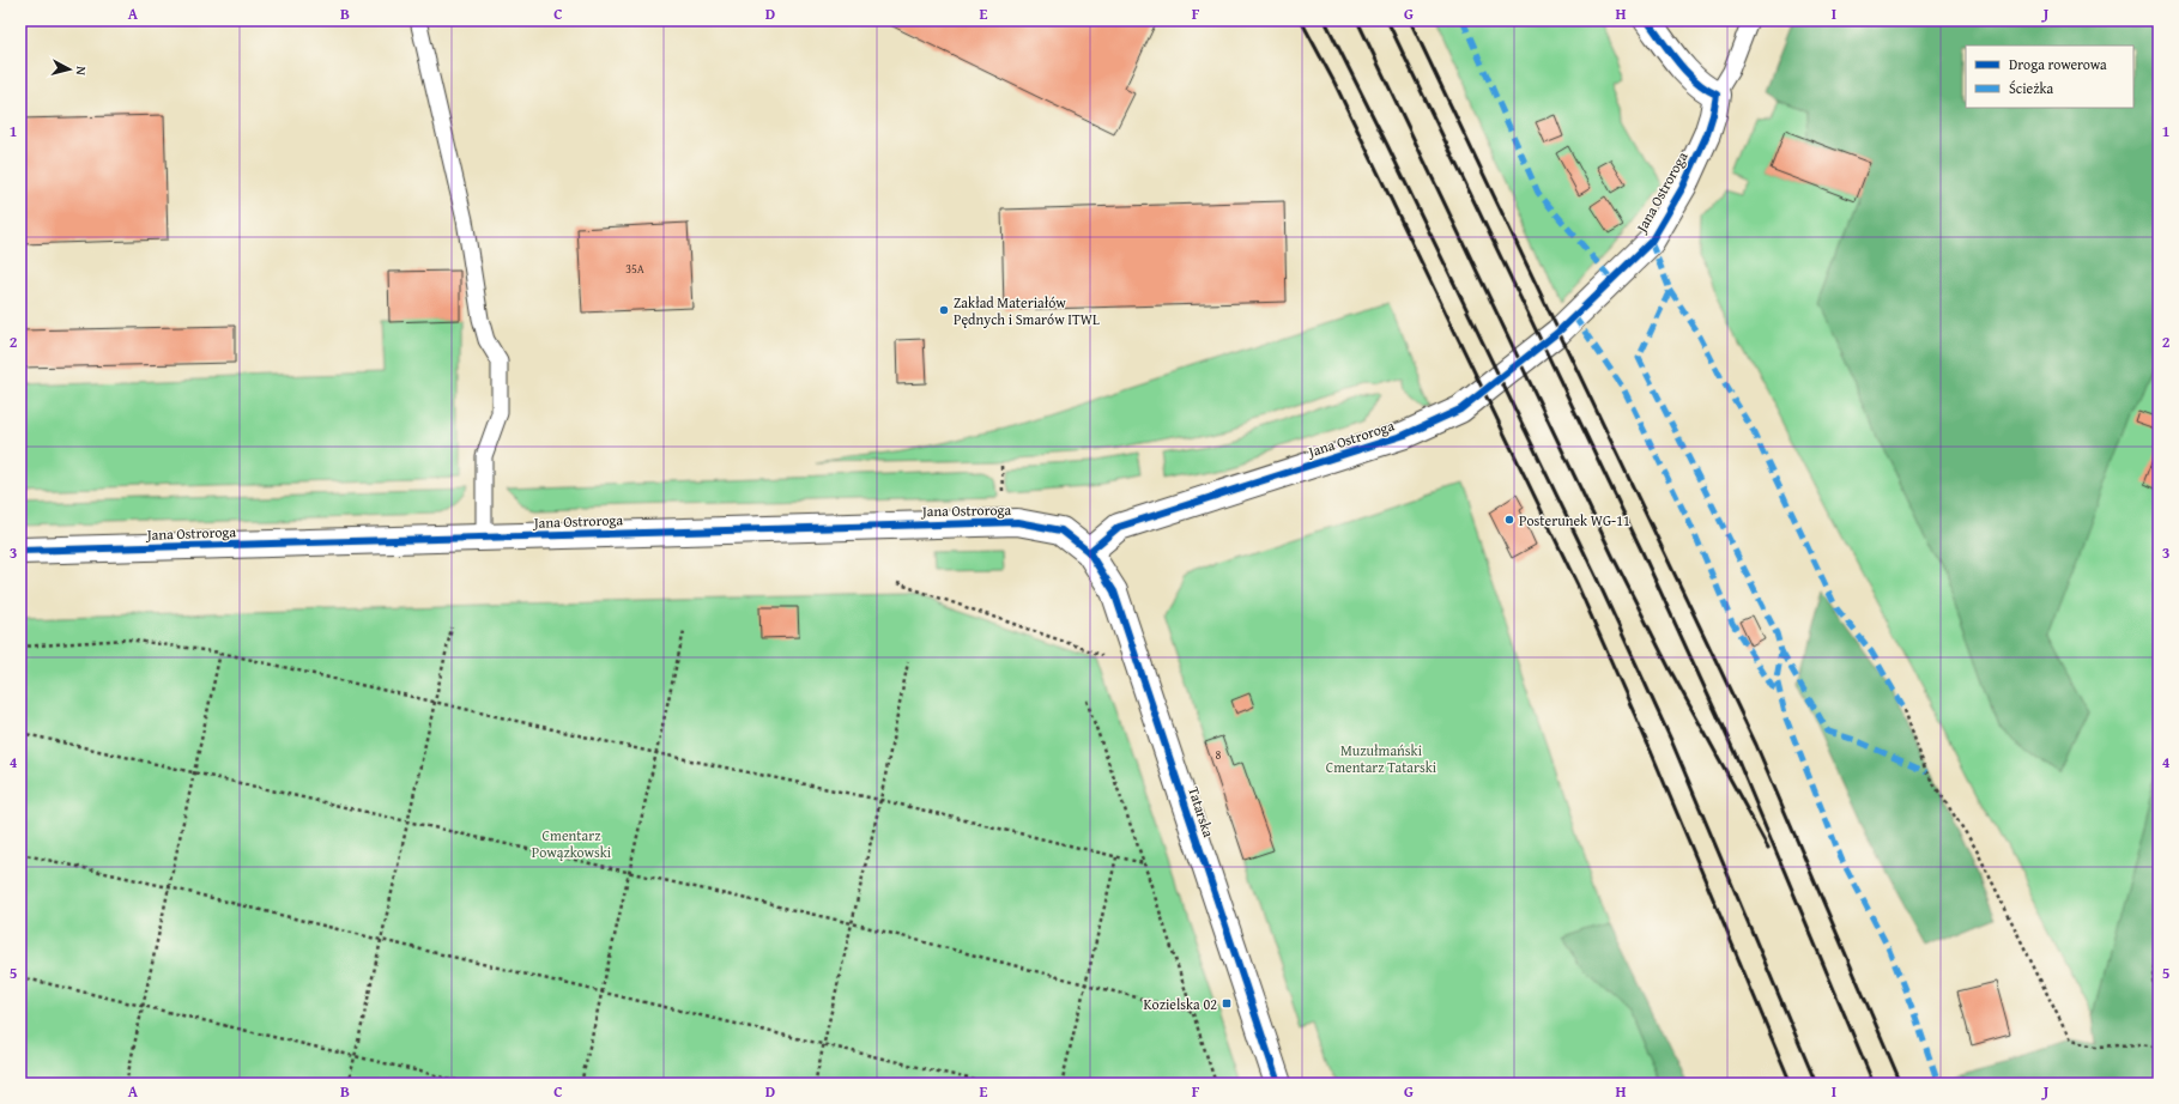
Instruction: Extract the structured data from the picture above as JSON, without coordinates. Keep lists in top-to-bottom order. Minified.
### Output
{"streets":{"street":["Jana Ostroroga","Tatarska"]},"crossings":[["Jana Ostroroga","Tatarska"]],"parks":["Muzułmański Cmentarz Tatarski","Cmentarz Powązkowski"],"places":{"other":["Zakład Materiałów Pędnych i Smarów ITWL","Posterunek WG-11"],"transit":["Kozielska 02"]},"house_numbers":["35A","8"],"legend":["Droga rowerowa","Ścieżka"],"north":"right","grid":{"columns":["A","B","C","D","E","F","G","H","I","J"],"rows":["1","2","3","4","5"]}}
